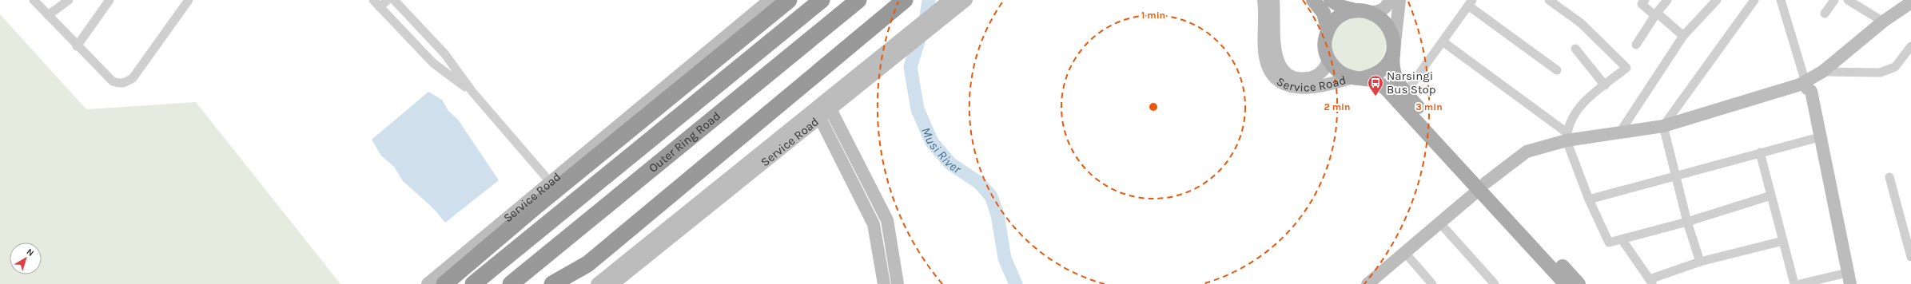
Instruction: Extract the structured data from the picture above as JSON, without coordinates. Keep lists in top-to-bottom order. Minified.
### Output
{"streets":{"highway":["Outer Ring Road"],"main road":["Service Road"]},"water":["Musi River"],"places":{"bus stop":["Narsingi Bus Stop"]},"north":"top right","rings":["1 min","2 min","3 min"]}
